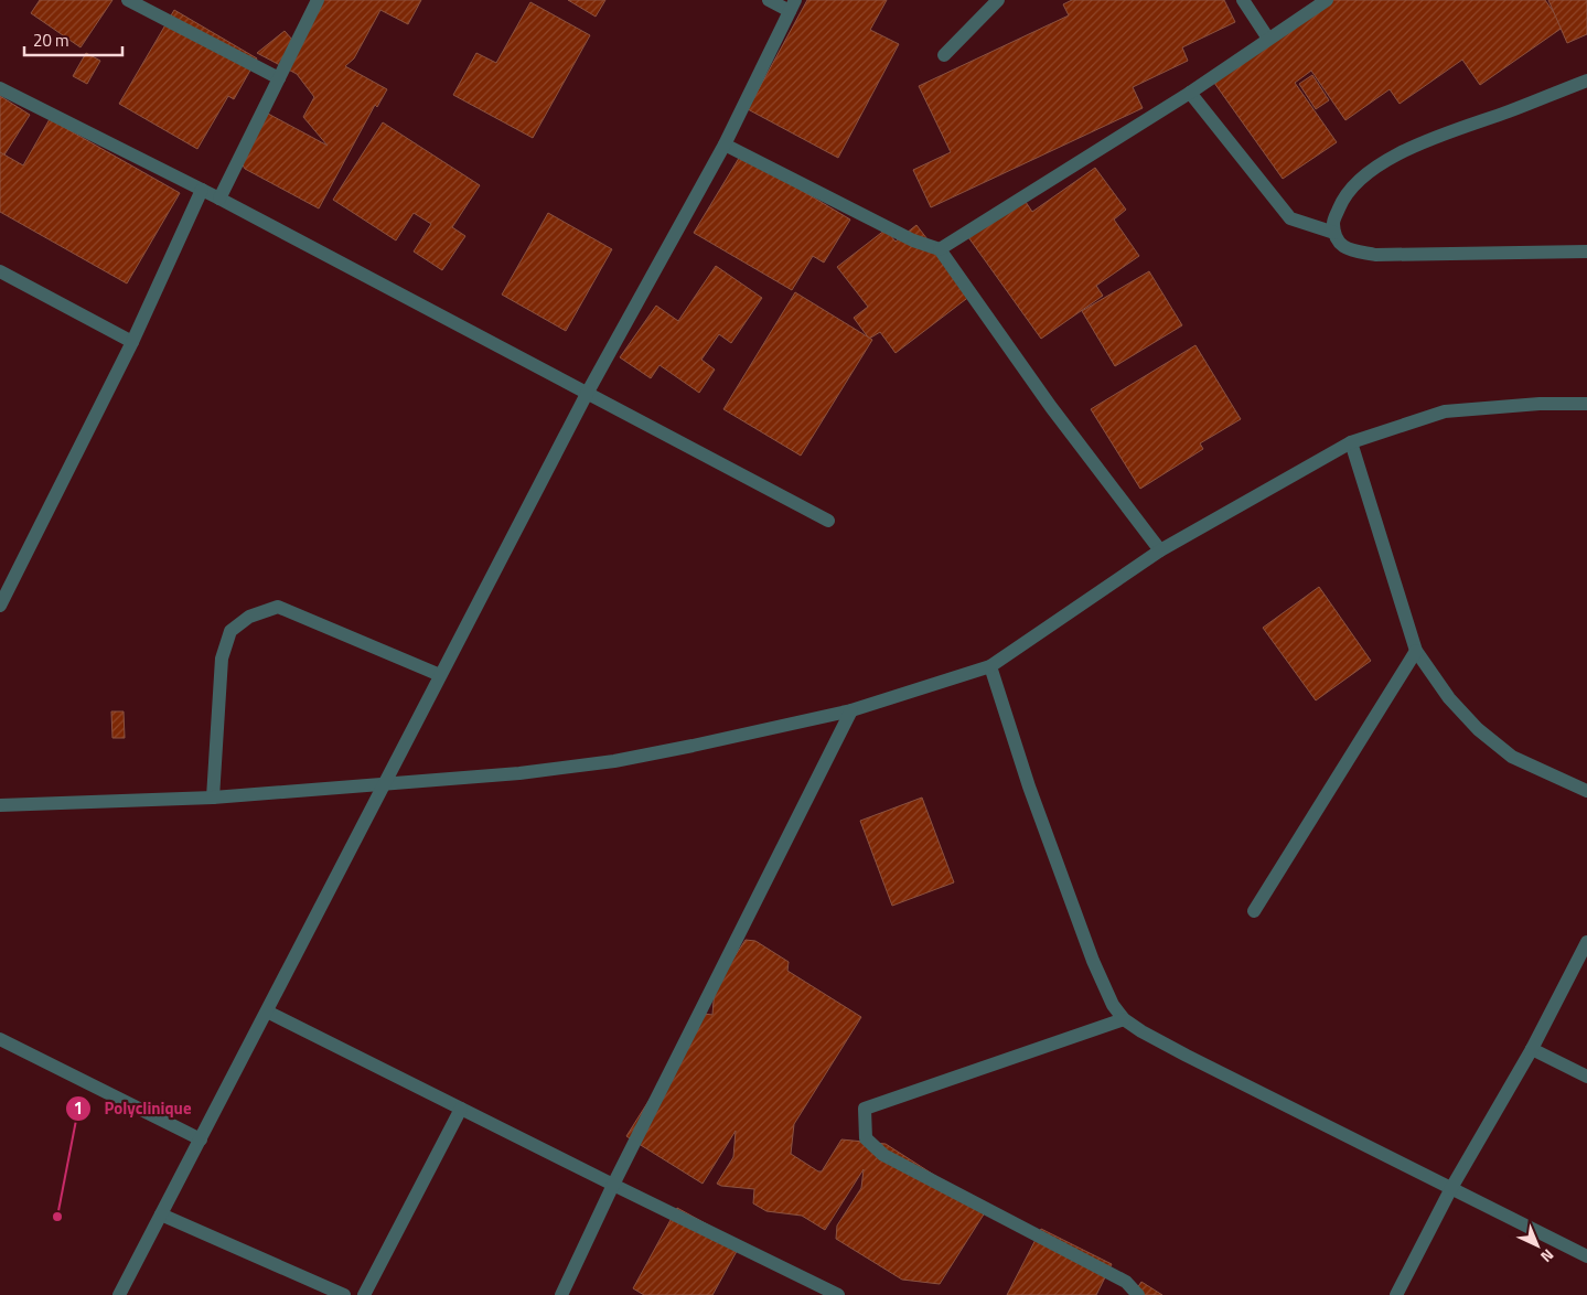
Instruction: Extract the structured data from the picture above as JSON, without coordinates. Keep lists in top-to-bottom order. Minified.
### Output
{"places":["Polyclinique"],"scale_bar":"20 m","north":"bottom right"}
